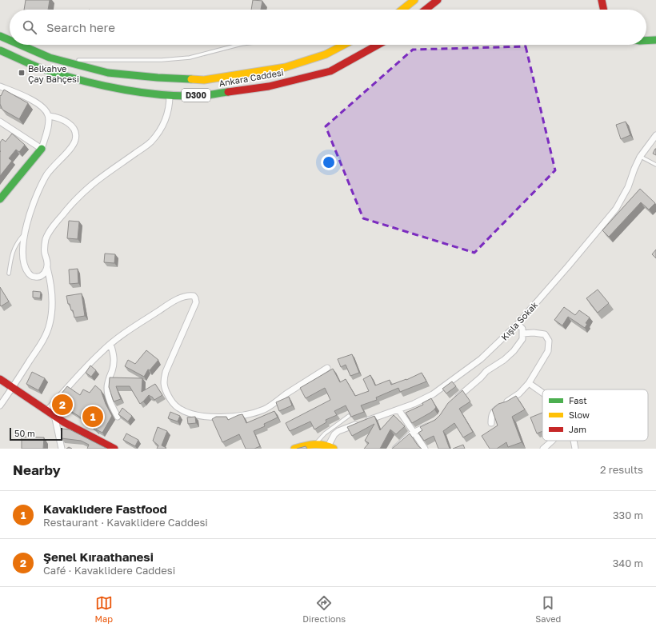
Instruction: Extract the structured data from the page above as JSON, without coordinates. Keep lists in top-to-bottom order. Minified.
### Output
{"streets":{"main road":["Ankara Caddesi","D300"],"street":["Kışla Sokak"]},"places":{"transit":["Belkahve Çay Bahçesi"]},"legend":["Fast","Slow","Jam"],"scale_bar":"50 m","page":{"search":"Search here","pins":["2","1"],"scale":"50 m","heading":["Nearby","2 results"],"list":[{"mark":"1","name":"Kavaklıdere Fastfood","note":"Restaurant · Kavaklidere Caddesi","value":"330 m"},{"mark":"2","name":"Şenel Kıraathanesi","note":"Café · Kavaklidere Caddesi","value":"340 m"}],"nav":["Map","Directions","Saved"]}}
